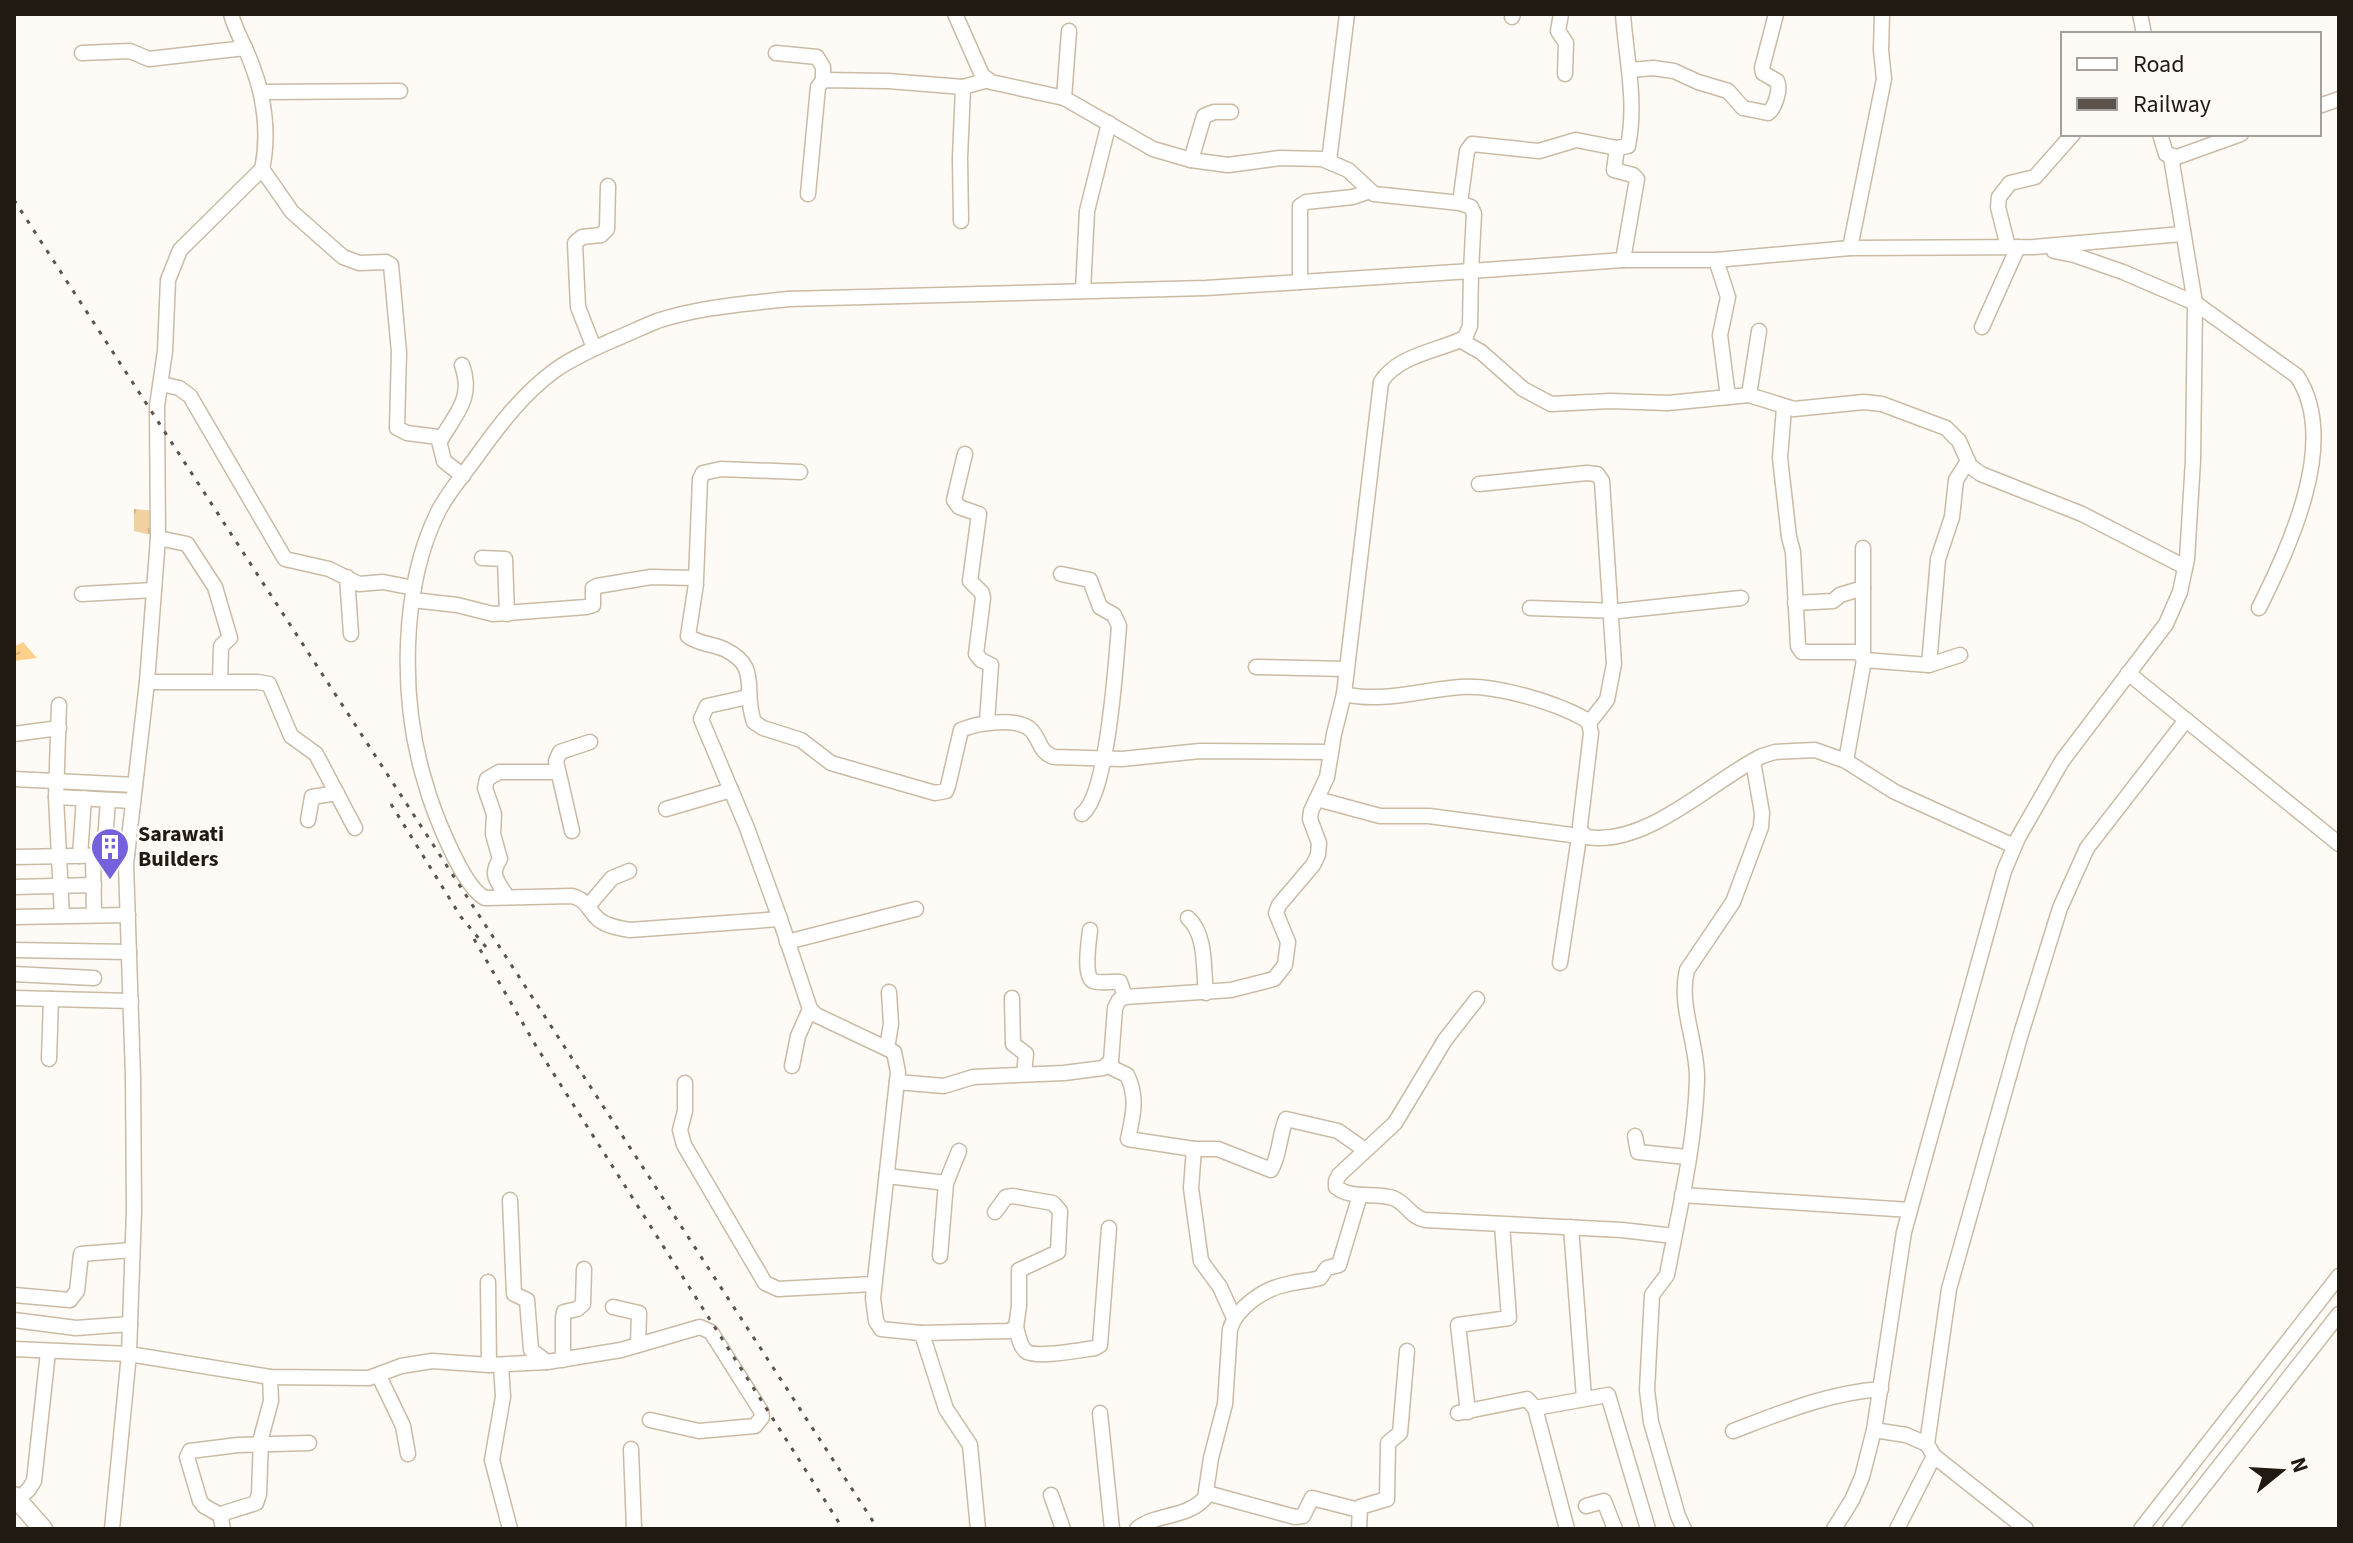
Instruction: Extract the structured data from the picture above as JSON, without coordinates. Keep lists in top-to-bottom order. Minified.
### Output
{"places":{"building":["Sarawati Builders"]},"legend":["Road","Railway"],"north":"right"}
